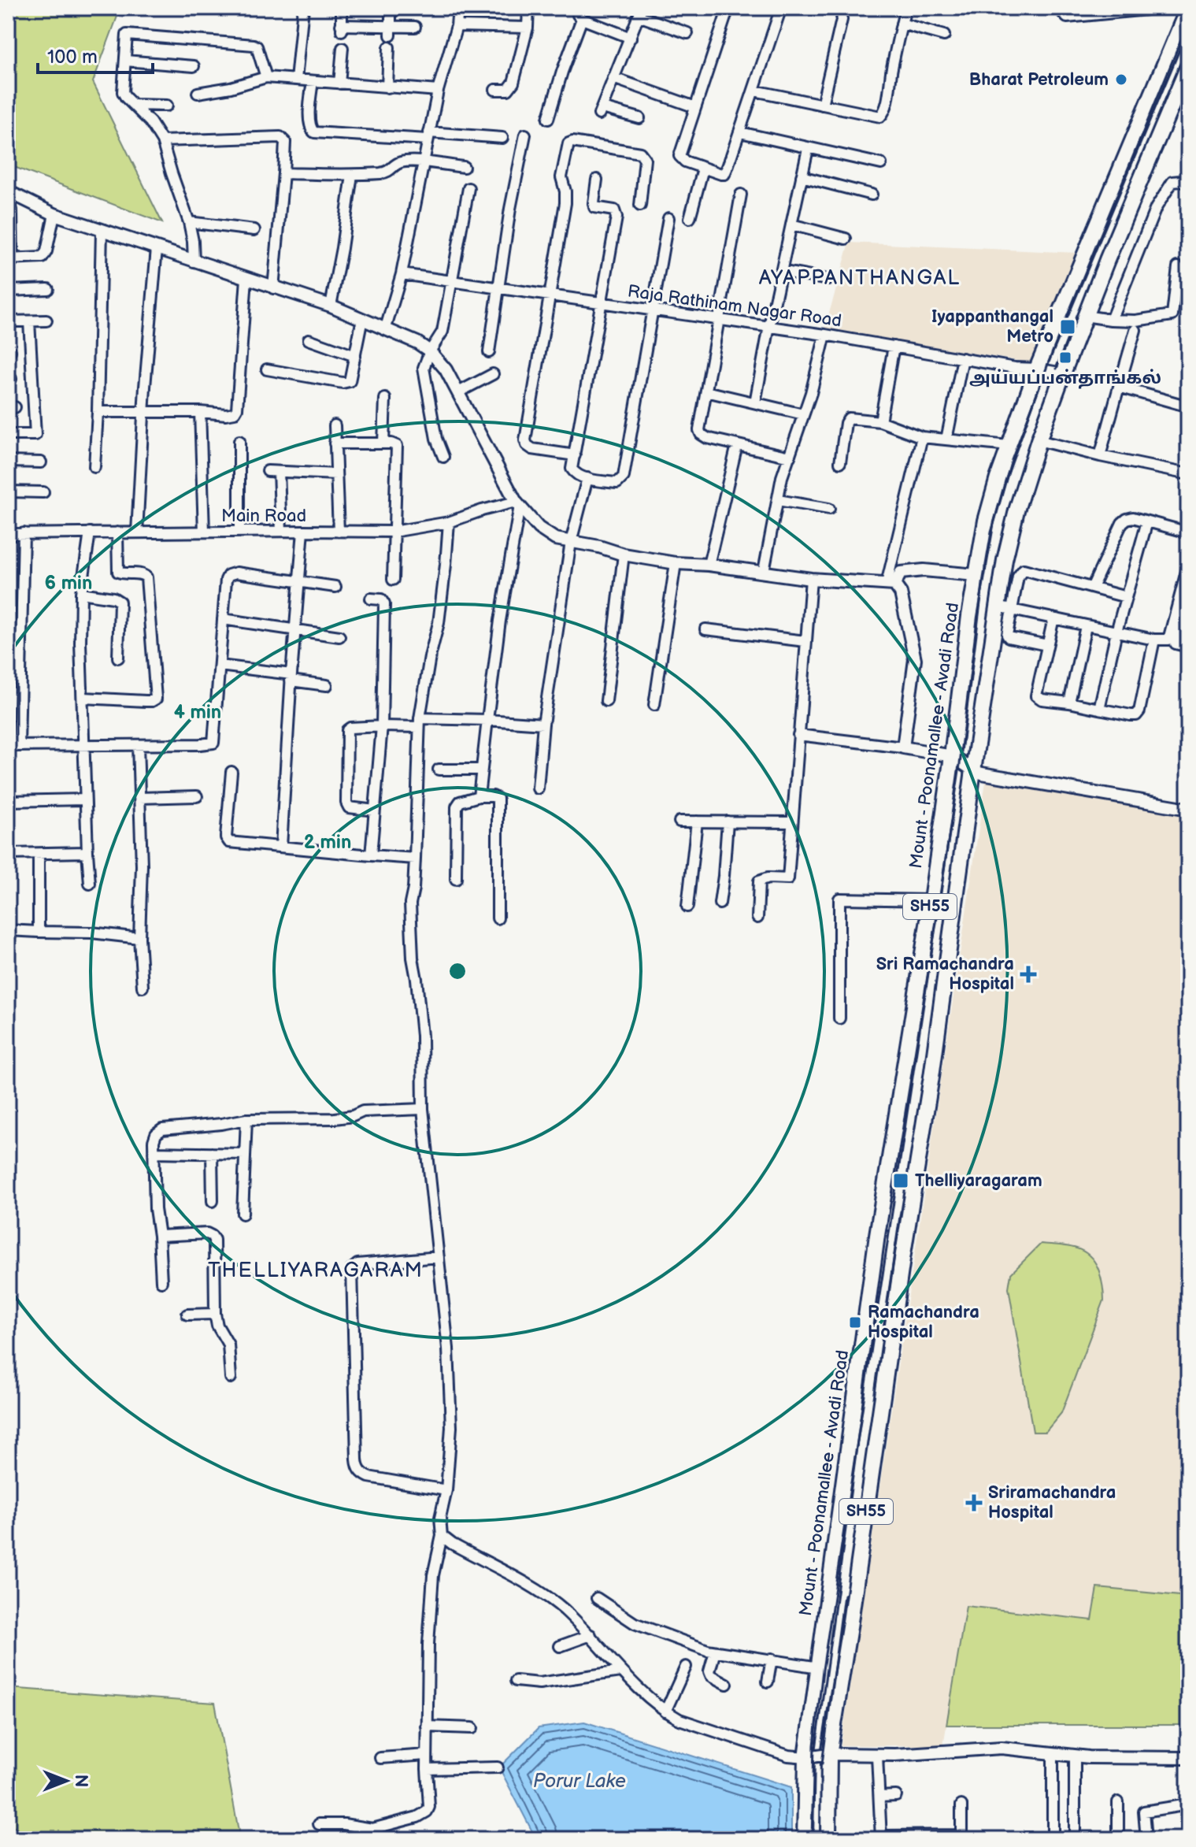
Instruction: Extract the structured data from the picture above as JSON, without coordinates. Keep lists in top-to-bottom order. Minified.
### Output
{"streets":{"main road":["Mount - Poonamallee - Avadi Road","SH55"],"street":["Raja Rathinam Nagar Road","Main Road"]},"crossings":[["Raja Rathinam Nagar Road","Mount - Poonamallee - Avadi Road"],["Raja Rathinam Nagar Road","SH55"]],"districts":["AYAPPANTHANGAL","THELLIYARAGARAM"],"water":["Porur Lake"],"places":{"other":["Bharat Petroleum"],"transit":["Iyappanthangal Metro","அய்யப்பன்தாங்கல்","Thelliyaragaram","Ramachandra Hospital"],"health":["Sri Ramachandra Hospital","Sriramachandra Hospital"]},"scale_bar":"100 m","north":"right","rings":["6 min","4 min","2 min"]}
